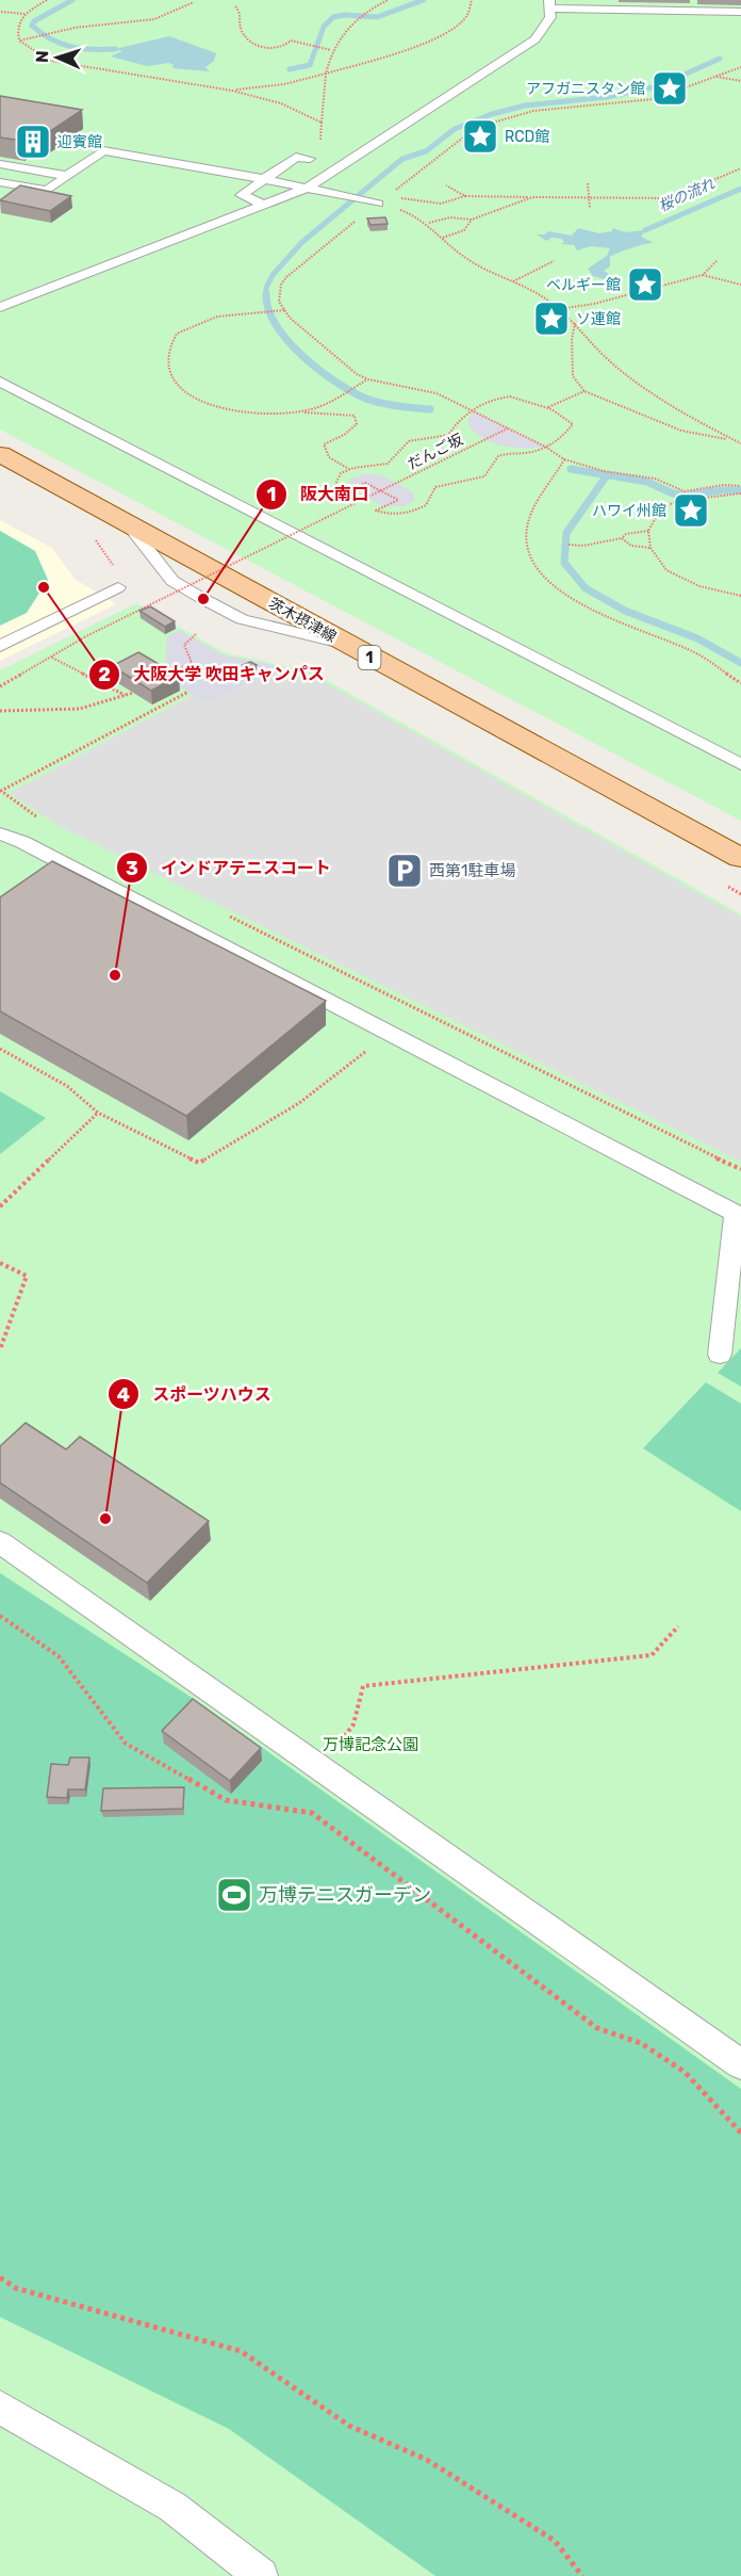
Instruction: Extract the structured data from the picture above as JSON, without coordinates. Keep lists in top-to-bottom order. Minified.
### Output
{"streets":{"main road":["茨木摂津線","1"],"path":["だんご坂"]},"water":["桜の流れ"],"parks":["万博記念公園"],"places":{"place":["アフガニスタン館","RCD館","ベルギー館","ソ連館","ハワイ州館"],"building":["迎賓館"],"other":["大阪大学 吹田キャンパス","阪大南口","インドアテニスコート","スポーツハウス"],"parking":["西第1駐車場"],"sports":["万博テニスガーデン"]},"north":"left"}
